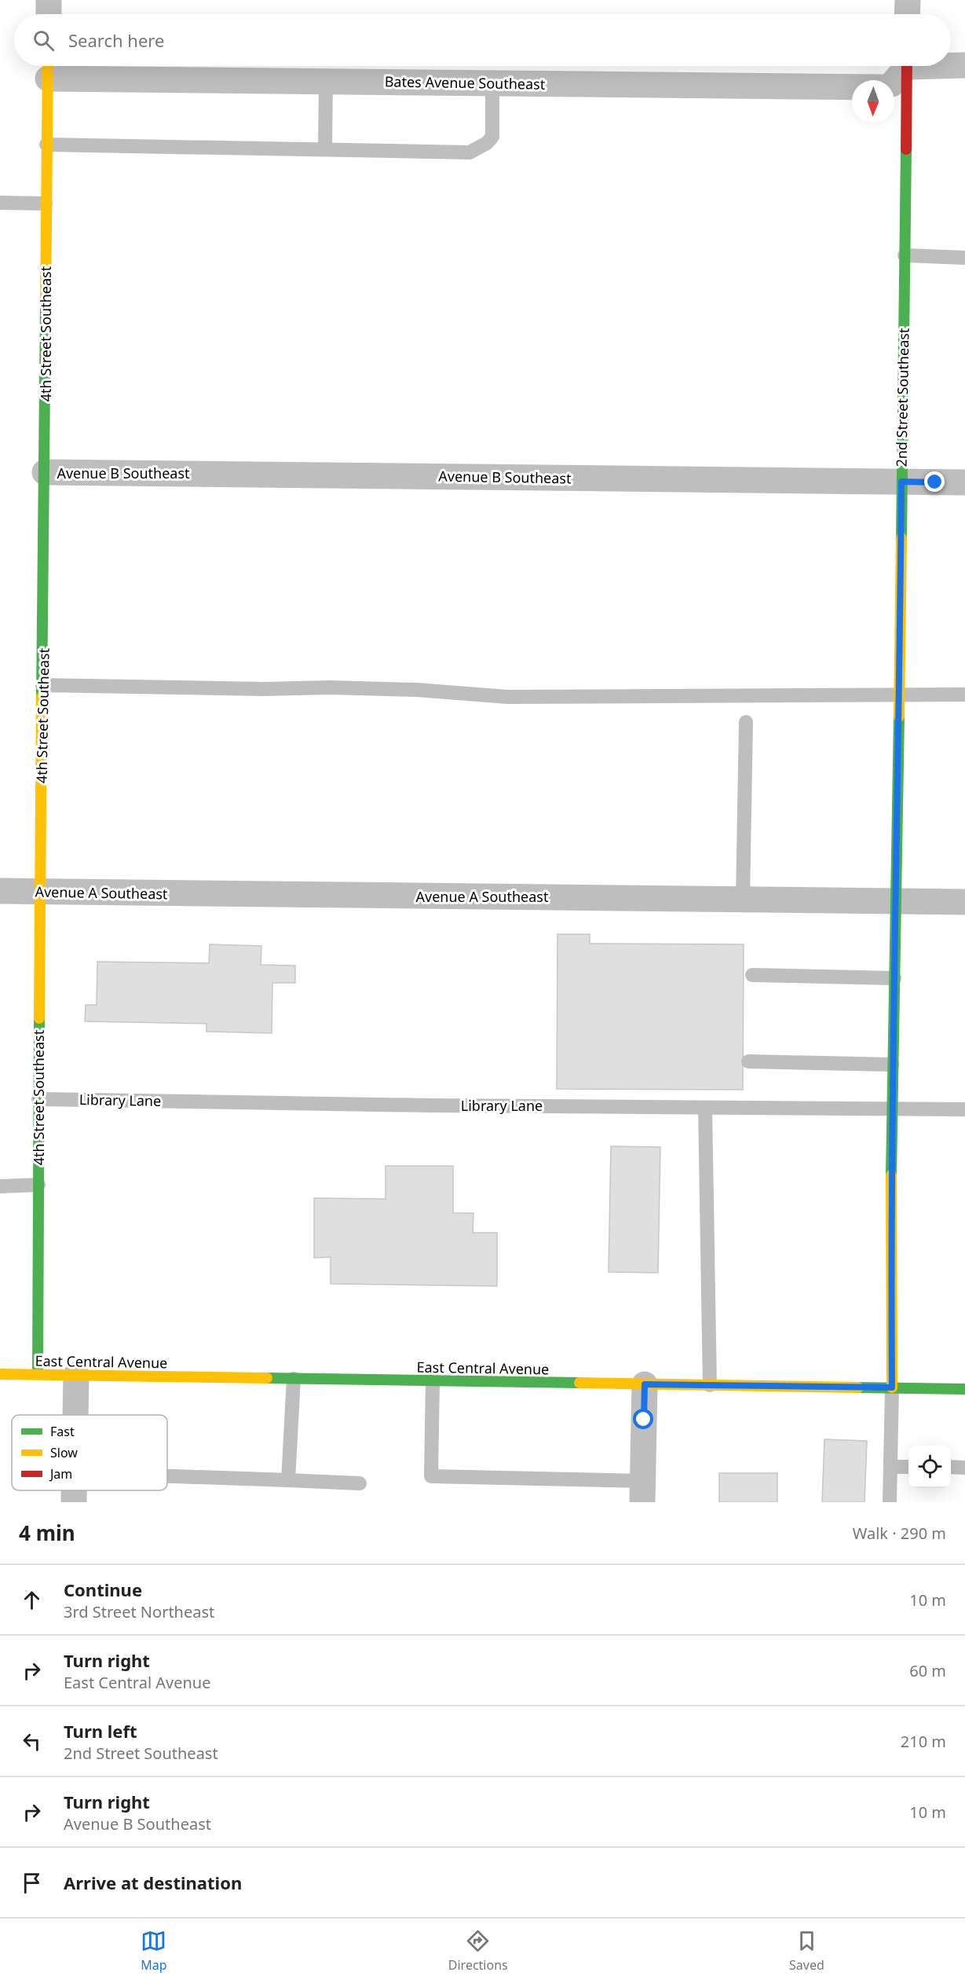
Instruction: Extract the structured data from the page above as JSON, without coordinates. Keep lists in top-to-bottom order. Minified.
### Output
{"streets":{"street":["Bates Avenue Southeast","4th Street Southeast","2nd Street Southeast","Avenue B Southeast","Avenue A Southeast","East Central Avenue"],"lane":["Library Lane"]},"crossings":[["Bates Avenue Southeast","4th Street Southeast"],["4th Street Southeast","Avenue B Southeast"],["4th Street Southeast","Avenue A Southeast"],["4th Street Southeast","Library Lane"],["4th Street Southeast","East Central Avenue"],["2nd Street Southeast","Avenue B Southeast"],["2nd Street Southeast","Avenue A Southeast"],["2nd Street Southeast","Library Lane"],["2nd Street Southeast","East Central Avenue"]],"legend":["Fast","Slow","Jam"],"north":"bottom","page":{"search":"Search here","heading":["4 min","Walk · 290 m"],"list":[["Continue","3rd Street Northeast","10 m"],["Turn right","East Central Avenue","60 m"],["Turn left","2nd Street Southeast","210 m"],["Turn right","Avenue B Southeast","10 m"],"Arrive at destination"],"nav":["Map","Directions","Saved"]}}
